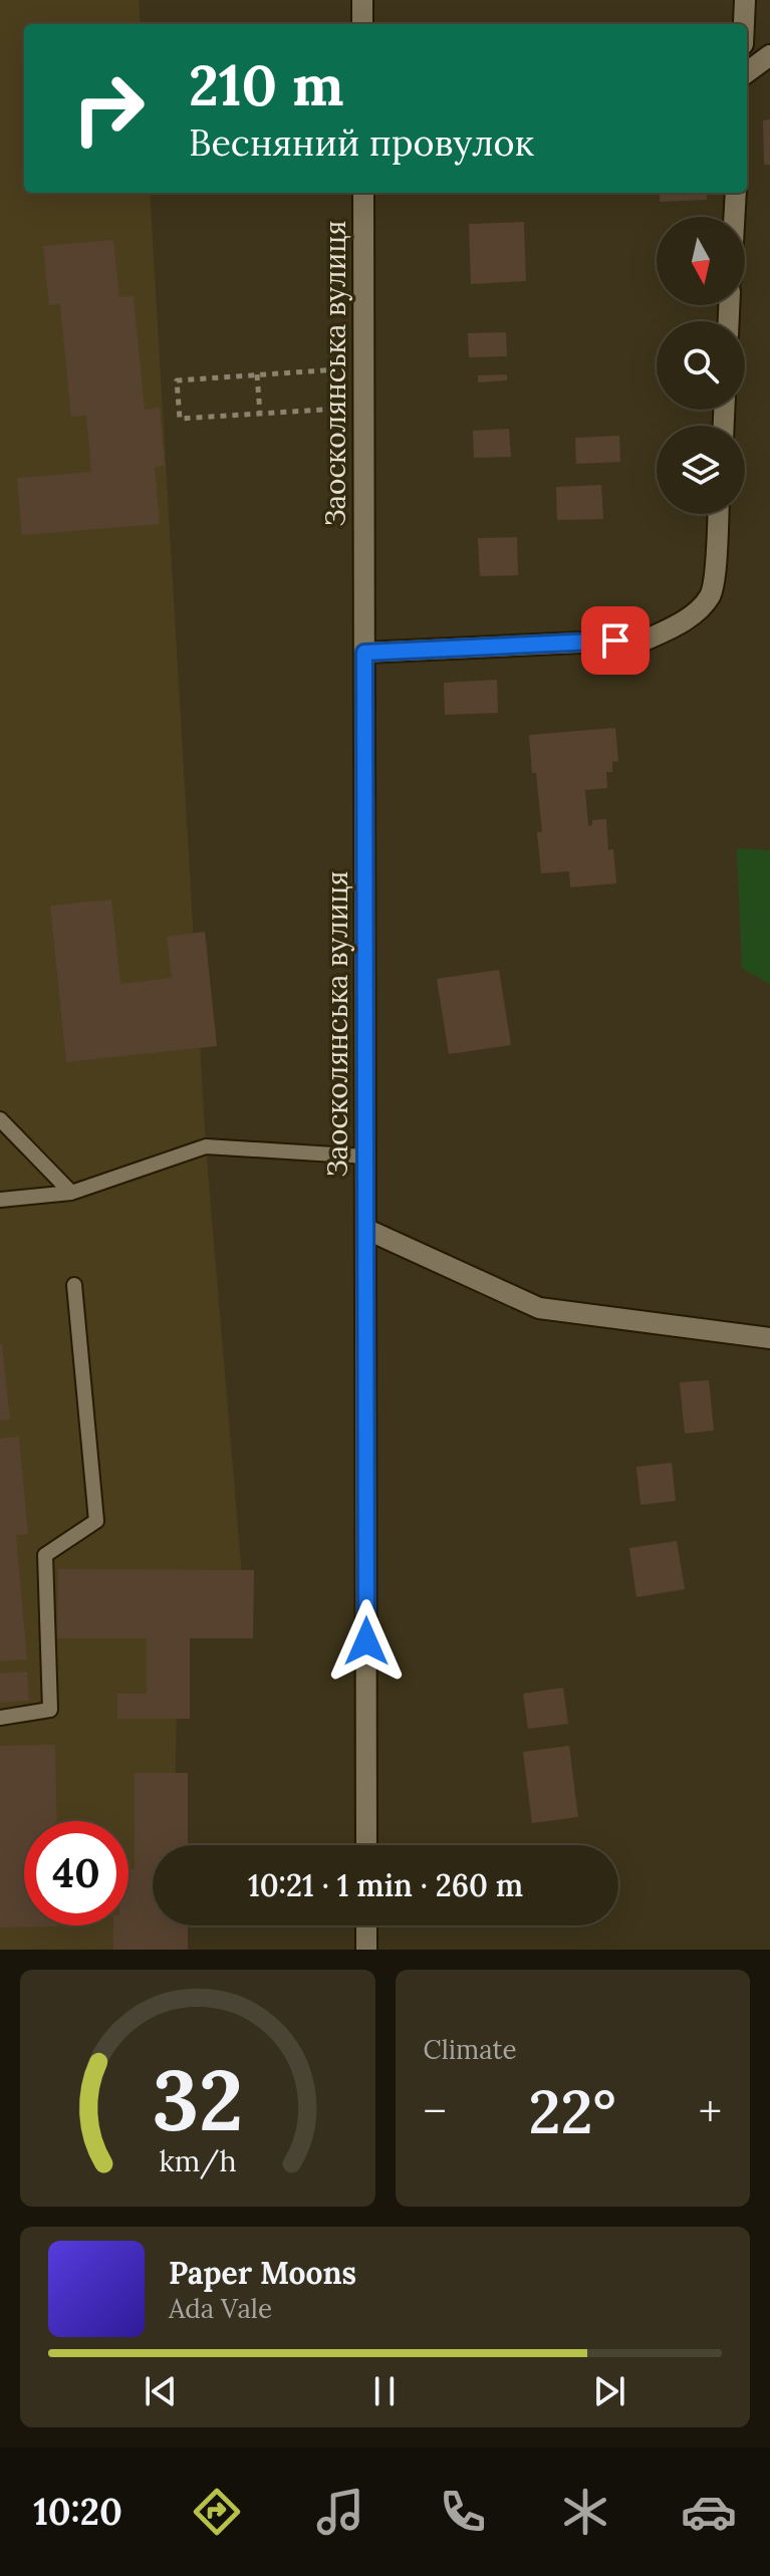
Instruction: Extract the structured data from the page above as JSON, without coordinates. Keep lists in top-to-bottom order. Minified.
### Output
{"streets":{"street":["Заосколянська вулиця"]},"north":"bottom","page":{"turn":["210 m","Весняний провулок"],"limit":"40","trip":"10:21 · 1 min · 260 m","tile":"Climate","heat":["−","22°","+"],"song":["Paper Moons","Ada Vale"],"tabs":"10:20","gauge":["32","km/h"]}}
